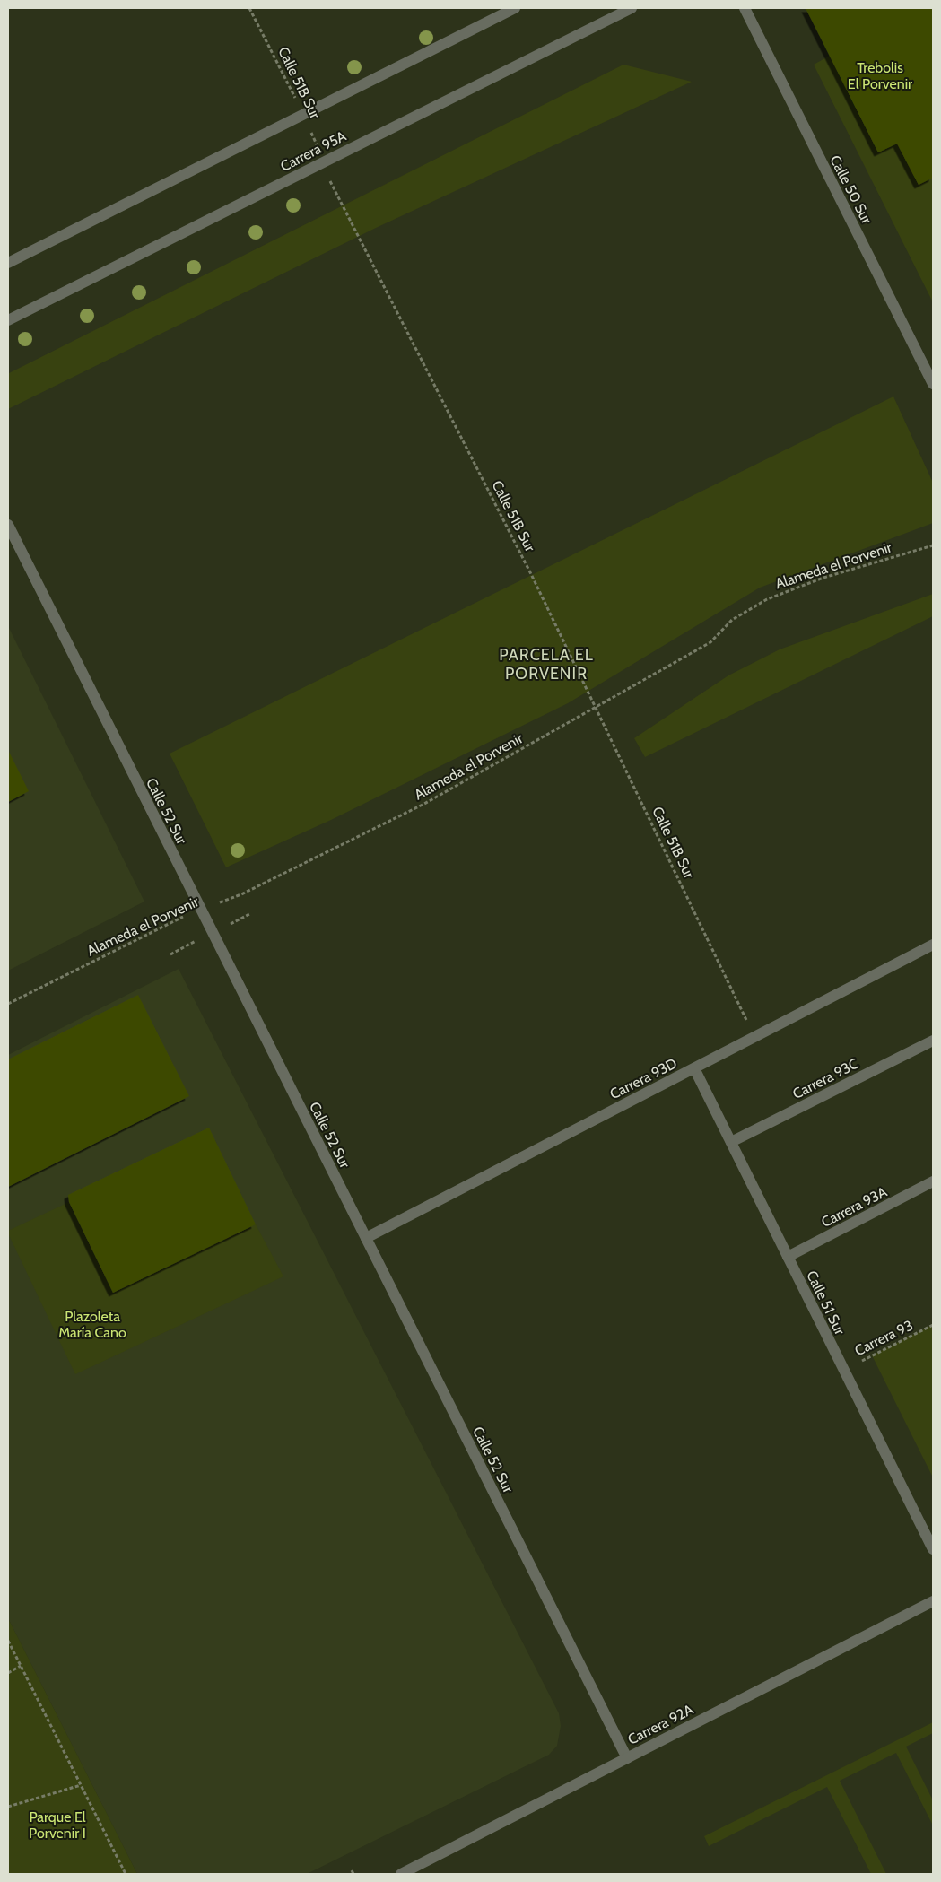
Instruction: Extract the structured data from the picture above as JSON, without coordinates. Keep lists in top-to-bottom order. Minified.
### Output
{"streets":{"street":["Carrera 95A","Calle 50 Sur","Calle 52 Sur","Carrera 93D","Carrera 93C","Carrera 93A","Calle 51 Sur","Carrera 92A"],"path":["Calle 51B Sur","Alameda el Porvenir","Carrera 93"]},"crossings":[["Calle 51B Sur","Carrera 95A"],["Calle 51B Sur","Alameda el Porvenir"],["Calle 51B Sur","Carrera 93D"],["Alameda el Porvenir","Calle 52 Sur"],["Calle 52 Sur","Carrera 93D"],["Calle 52 Sur","Carrera 92A"],["Carrera 93D","Calle 51 Sur"],["Carrera 93C","Calle 51 Sur"],["Carrera 93A","Calle 51 Sur"],["Calle 51 Sur","Carrera 93"]],"districts":["PARCELA EL PORVENIR"],"parks":["Trebolis El Porvenir","Plazoleta María Cano","Parque El Porvenir I"]}
